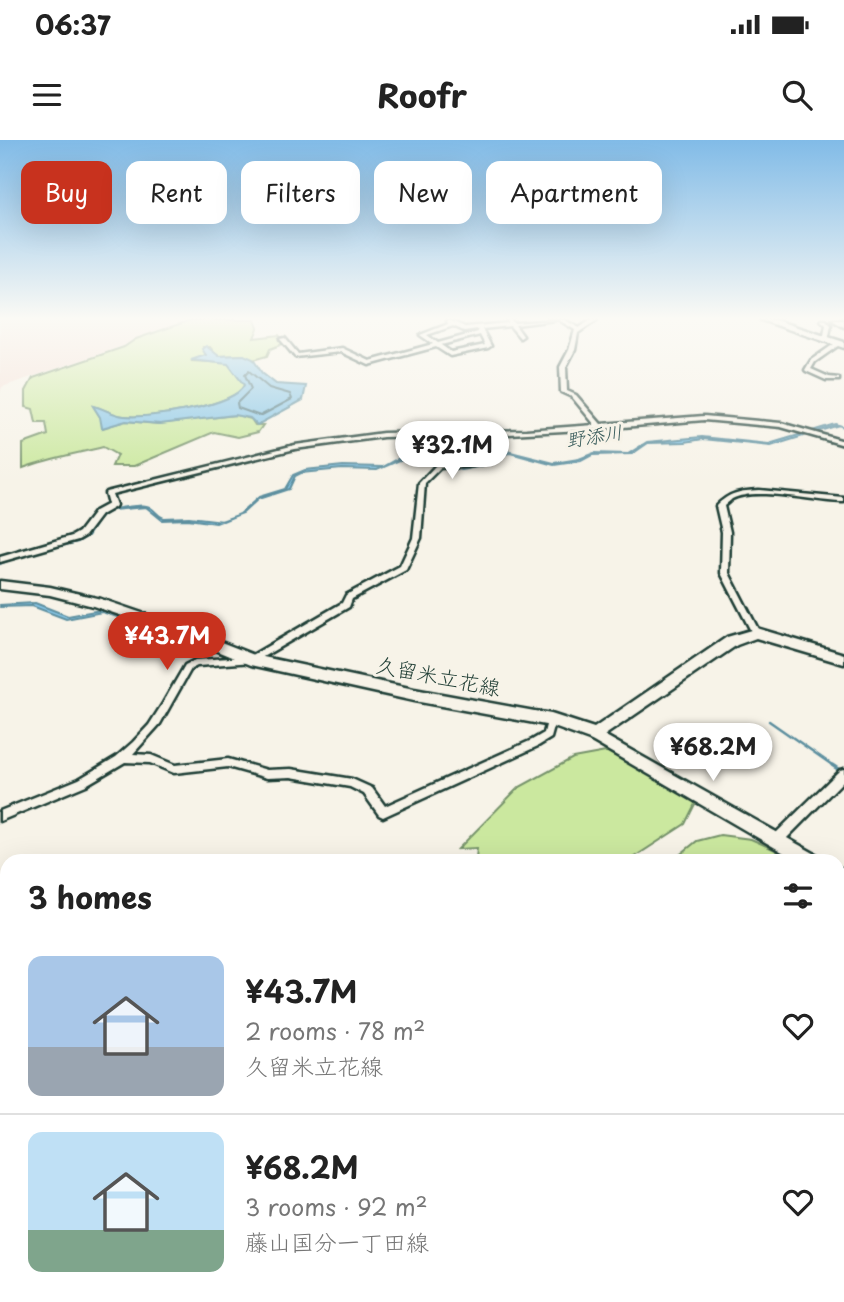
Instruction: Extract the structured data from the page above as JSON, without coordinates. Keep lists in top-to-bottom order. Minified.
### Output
{"streets":{"main road":["久留米立花線"]},"water":["野添川"],"page":{"status":"06:37","header":"Roofr","chip":["Buy","Rent","Filters","New","Apartment"],"price":["¥32.1M","¥43.7M","¥68.2M"],"heading":"3 homes","list":[{"name":"¥43.7M","note":"2 rooms · 78 m² · 久留米立花線"},{"name":"¥68.2M","note":"3 rooms · 92 m² · 藤山国分一丁田線"}]}}
